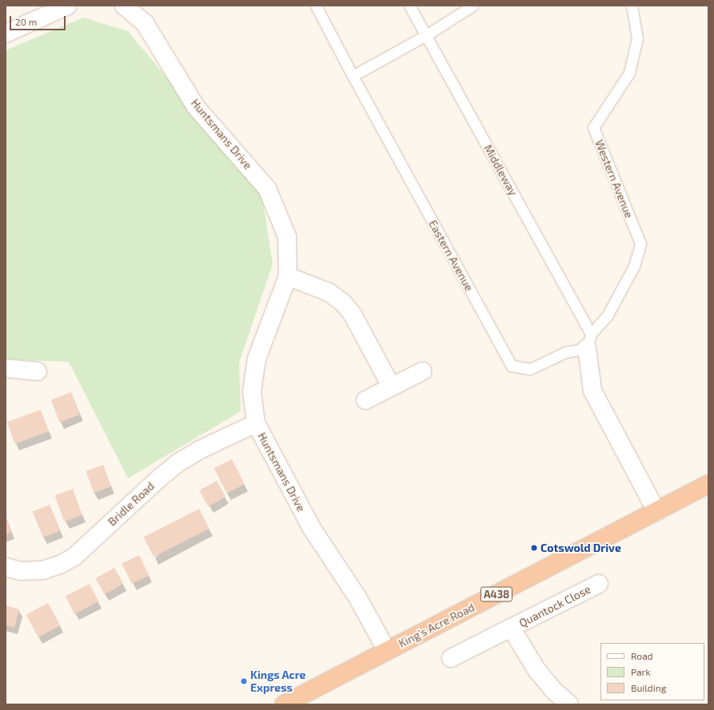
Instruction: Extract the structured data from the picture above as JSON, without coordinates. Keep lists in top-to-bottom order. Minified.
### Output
{"streets":{"highway":["A438","King's Acre Road"],"street":["Huntsmans Drive","Bridle Road","Quantock Close"],"lane":["Middleway","Western Avenue","Eastern Avenue"]},"crossings":[["Huntsmans Drive","Bridle Road"],["Huntsmans Drive","King's Acre Road"],["Middleway","Western Avenue"],["Middleway","Eastern Avenue"],["Western Avenue","Eastern Avenue"]],"places":["Cotswold Drive","Kings Acre Express"],"legend":["Road","Park","Building"],"scale_bar":"20 m"}
